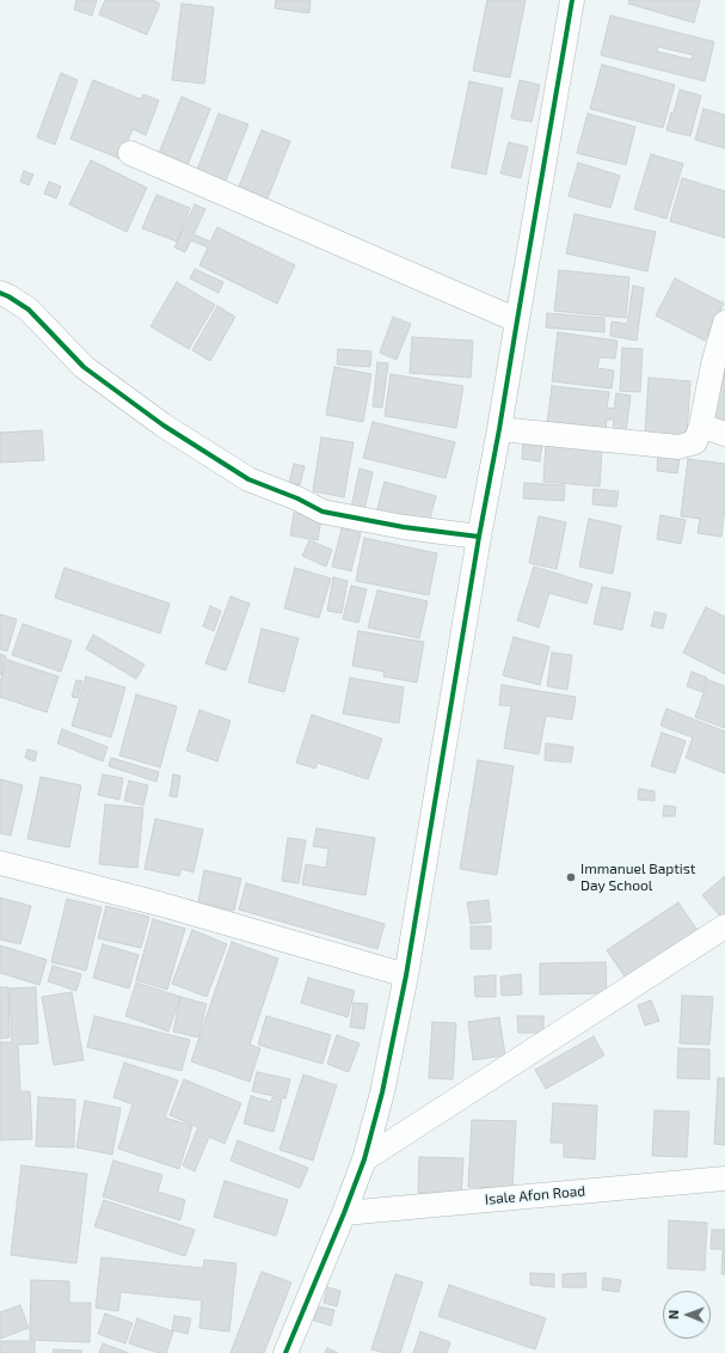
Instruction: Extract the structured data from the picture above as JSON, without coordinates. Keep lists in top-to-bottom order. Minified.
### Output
{"streets":{"street":["Isale Afon Road"]},"places":["Immanuel Baptist Day School"],"north":"left"}
